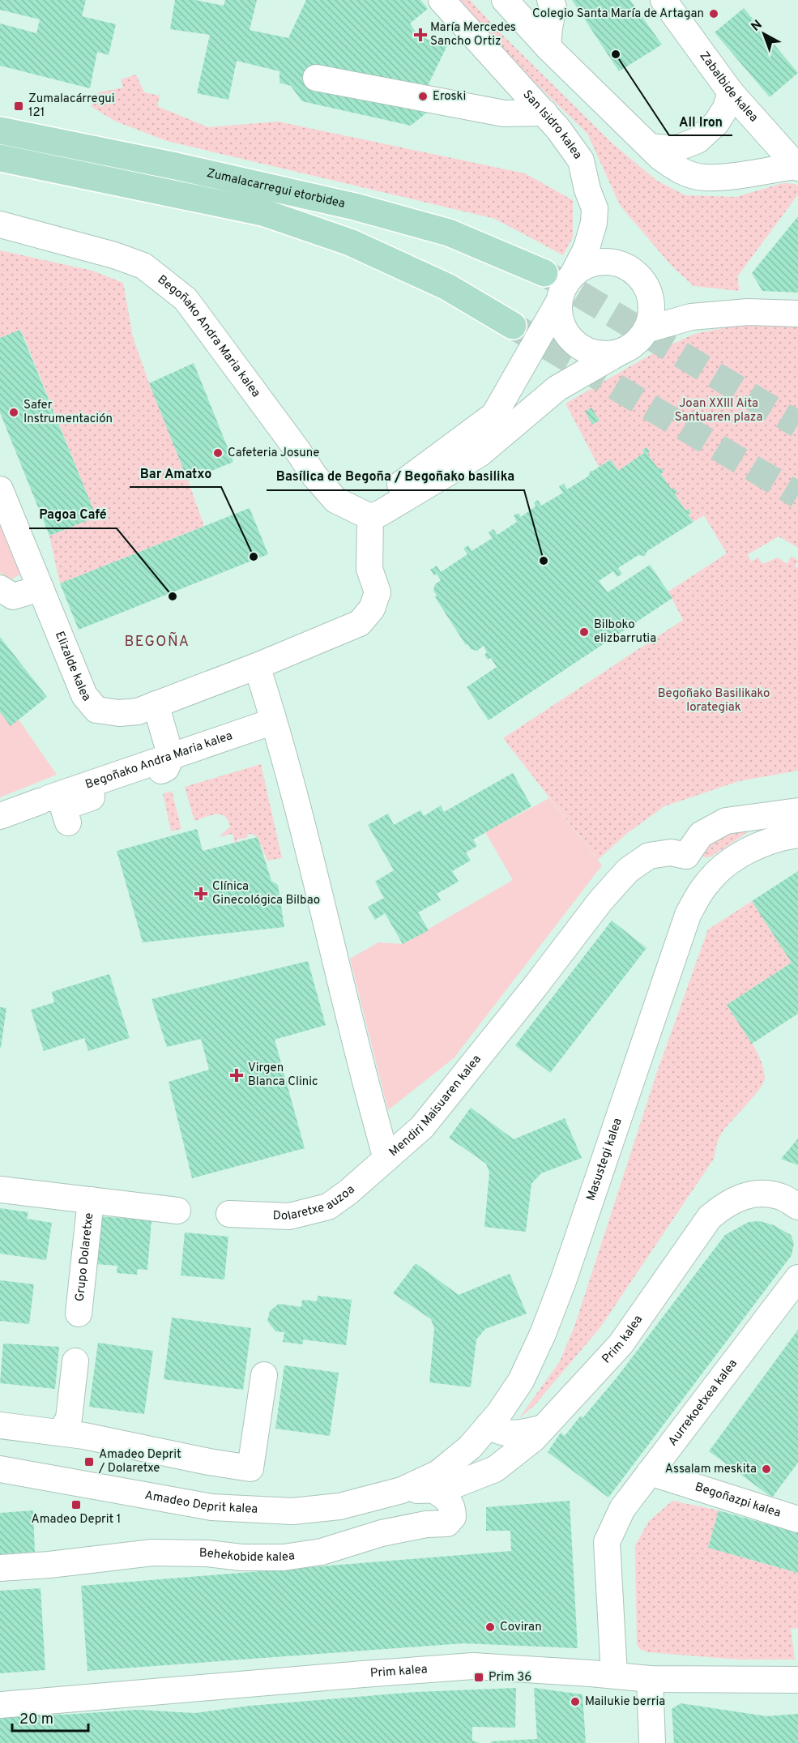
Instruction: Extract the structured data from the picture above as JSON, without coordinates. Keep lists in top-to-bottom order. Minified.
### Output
{"streets":{"main road":["Zumalacarregui etorbidea"],"street":["Zabalbide kalea","San Isidro kalea","Begoñako Andra Maria kalea","Elizalde kalea","Mendiri Maisuaren kalea","Masustegi kalea","Dolaretxe auzoa","Grupo Dolaretxe","Prim kalea","Aurrekoetxea kalea","Begoñazpi kalea","Amadeo Deprit kalea","Behekobide kalea"]},"crossings":[["Begoñako Andra Maria kalea","Mendiri Maisuaren kalea"],["Mendiri Maisuaren kalea","Dolaretxe auzoa"],["Masustegi kalea","Prim kalea"],["Masustegi kalea","Amadeo Deprit kalea"],["Prim kalea","Aurrekoetxea kalea"],["Prim kalea","Amadeo Deprit kalea"],["Prim kalea","Behekobide kalea"],["Aurrekoetxea kalea","Begoñazpi kalea"]],"districts":["BEGOÑA"],"parks":["Joan XXIII Aita Santuaren plaza","Begoñako Basilikako lorategiak"],"places":{"other":["Colegio Santa María de Artagan","All Iron","Eroski","Safer Instrumentación","Cafeteria Josune","Bar Amatxo","Basílica de Begoña / Begoñako basilika","Pagoa Café","Bilboko elizbarrutia","Assalam meskita","Coviran","Mailukie berria"],"health":["María Mercedes Sancho Ortiz","Clínica Ginecológica Bilbao","Virgen Blanca Clinic"],"transit":["Zumalacárregui 121","Amadeo Deprit / Dolaretxe","Amadeo Deprit 1","Prim 36"]},"scale_bar":"20 m","north":"top left"}
